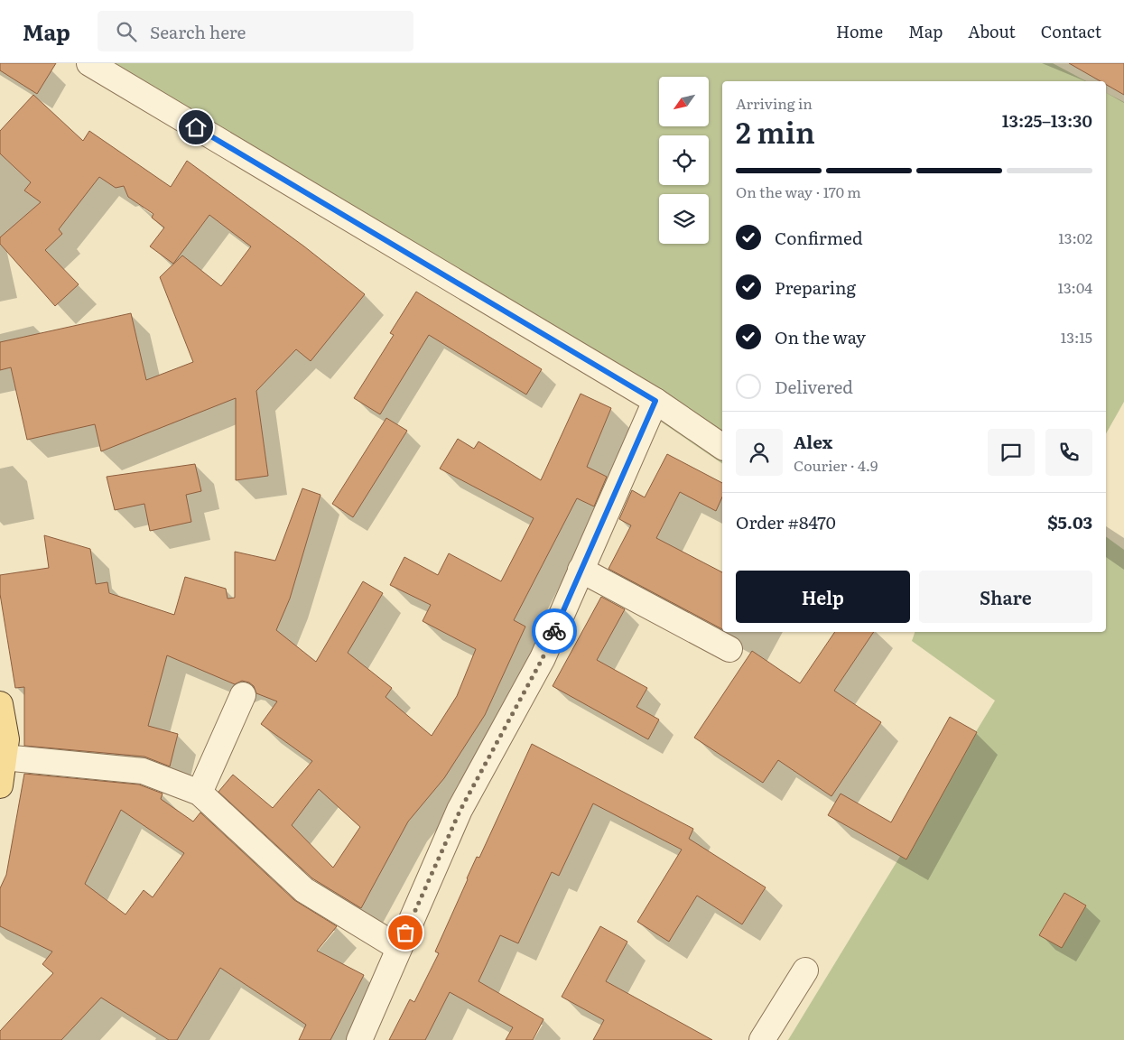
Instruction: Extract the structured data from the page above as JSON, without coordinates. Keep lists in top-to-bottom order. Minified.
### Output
{"north":"bottom left","page":{"header":"Map","search":"Search here","nav":["Home","Map","About","Contact"],"heading":["2 min","Arriving in","13:25–13:30"],"panel":["Alex","Courier · 4.9","Order #8470","$5.03"],"bar":"On the way · 170 m","list":[["Confirmed","13:02"],["Preparing","13:04"],["On the way","13:15"],"Delivered"],"buttons":["Help","Share"]}}
